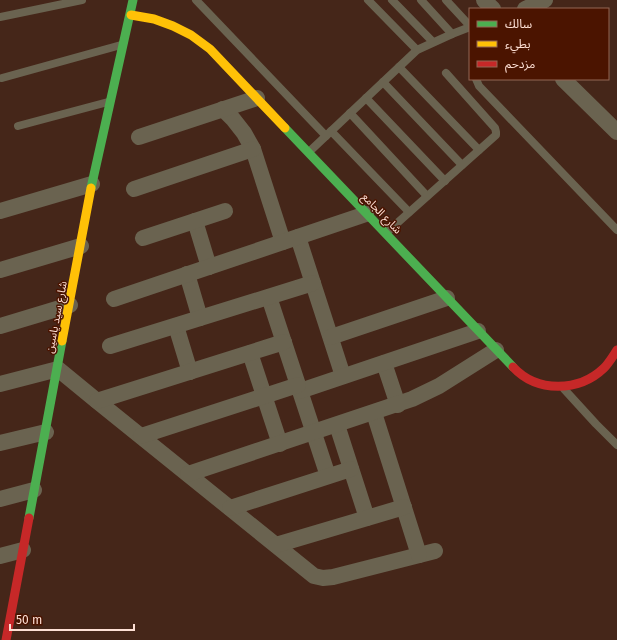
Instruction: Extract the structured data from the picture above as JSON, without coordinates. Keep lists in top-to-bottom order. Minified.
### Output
{"streets":{"street":["شارع الجامع","شارع سيد ياسين"]},"crossings":[["شارع الجامع","شارع سيد ياسين"]],"legend":["سالك","بطيء","مزدحم"],"scale_bar":"50 m"}
